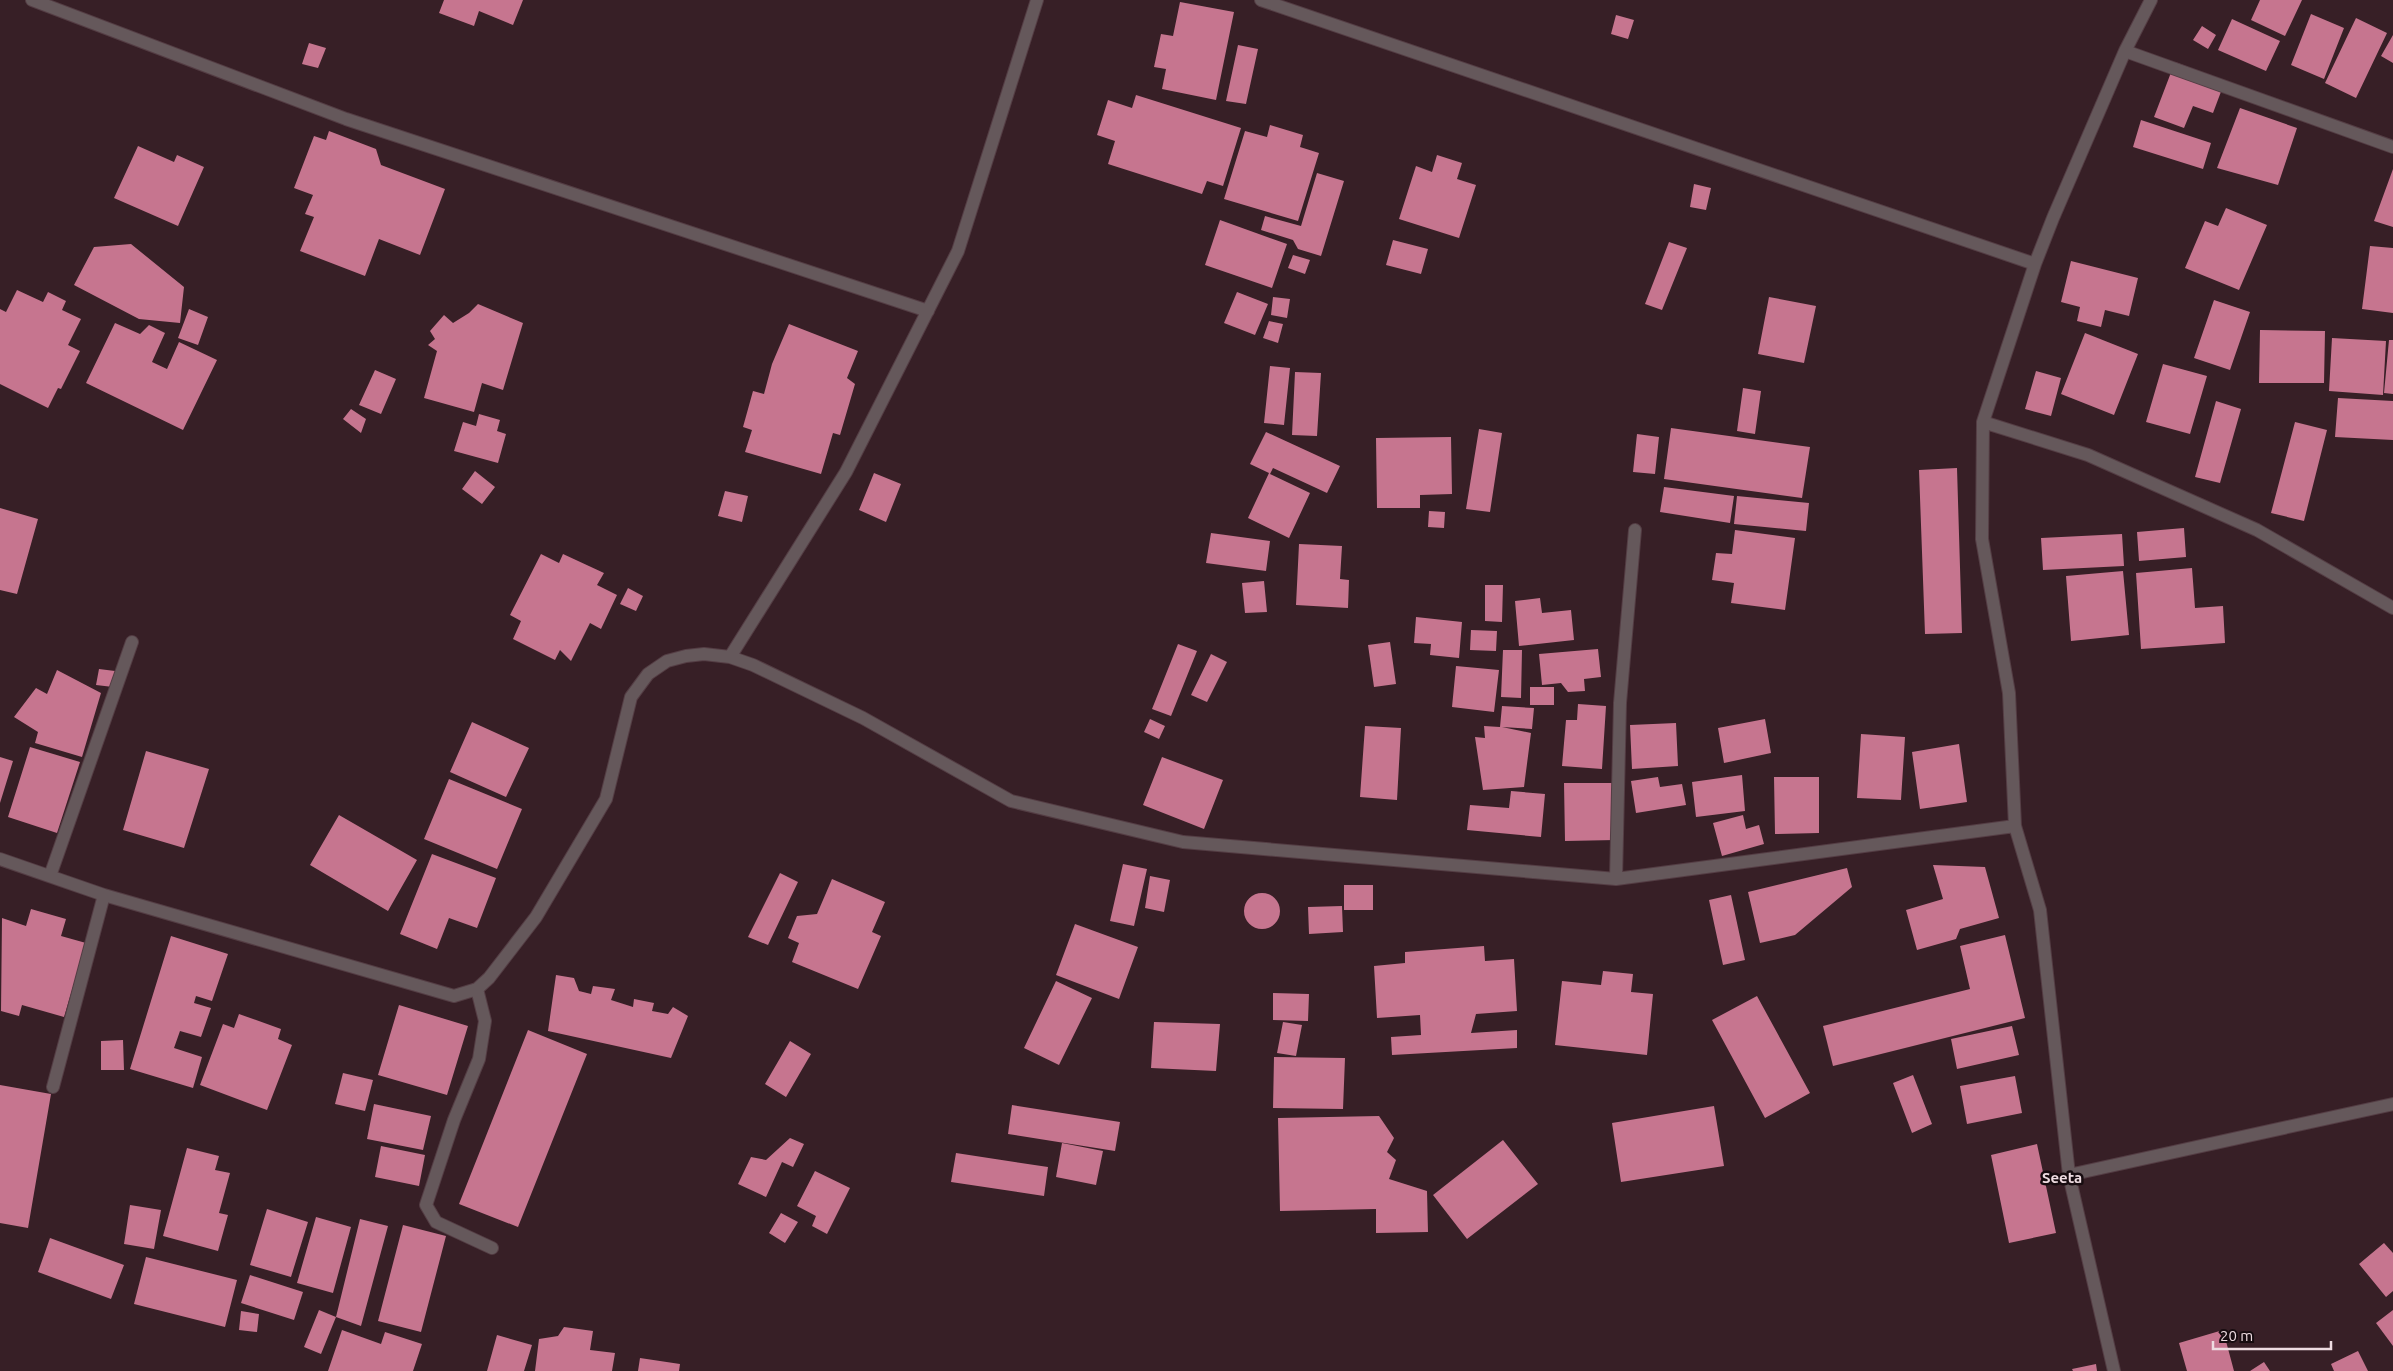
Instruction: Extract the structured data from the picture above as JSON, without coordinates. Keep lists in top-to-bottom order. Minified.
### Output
{"districts":["Seeta"],"scale_bar":"20 m"}
